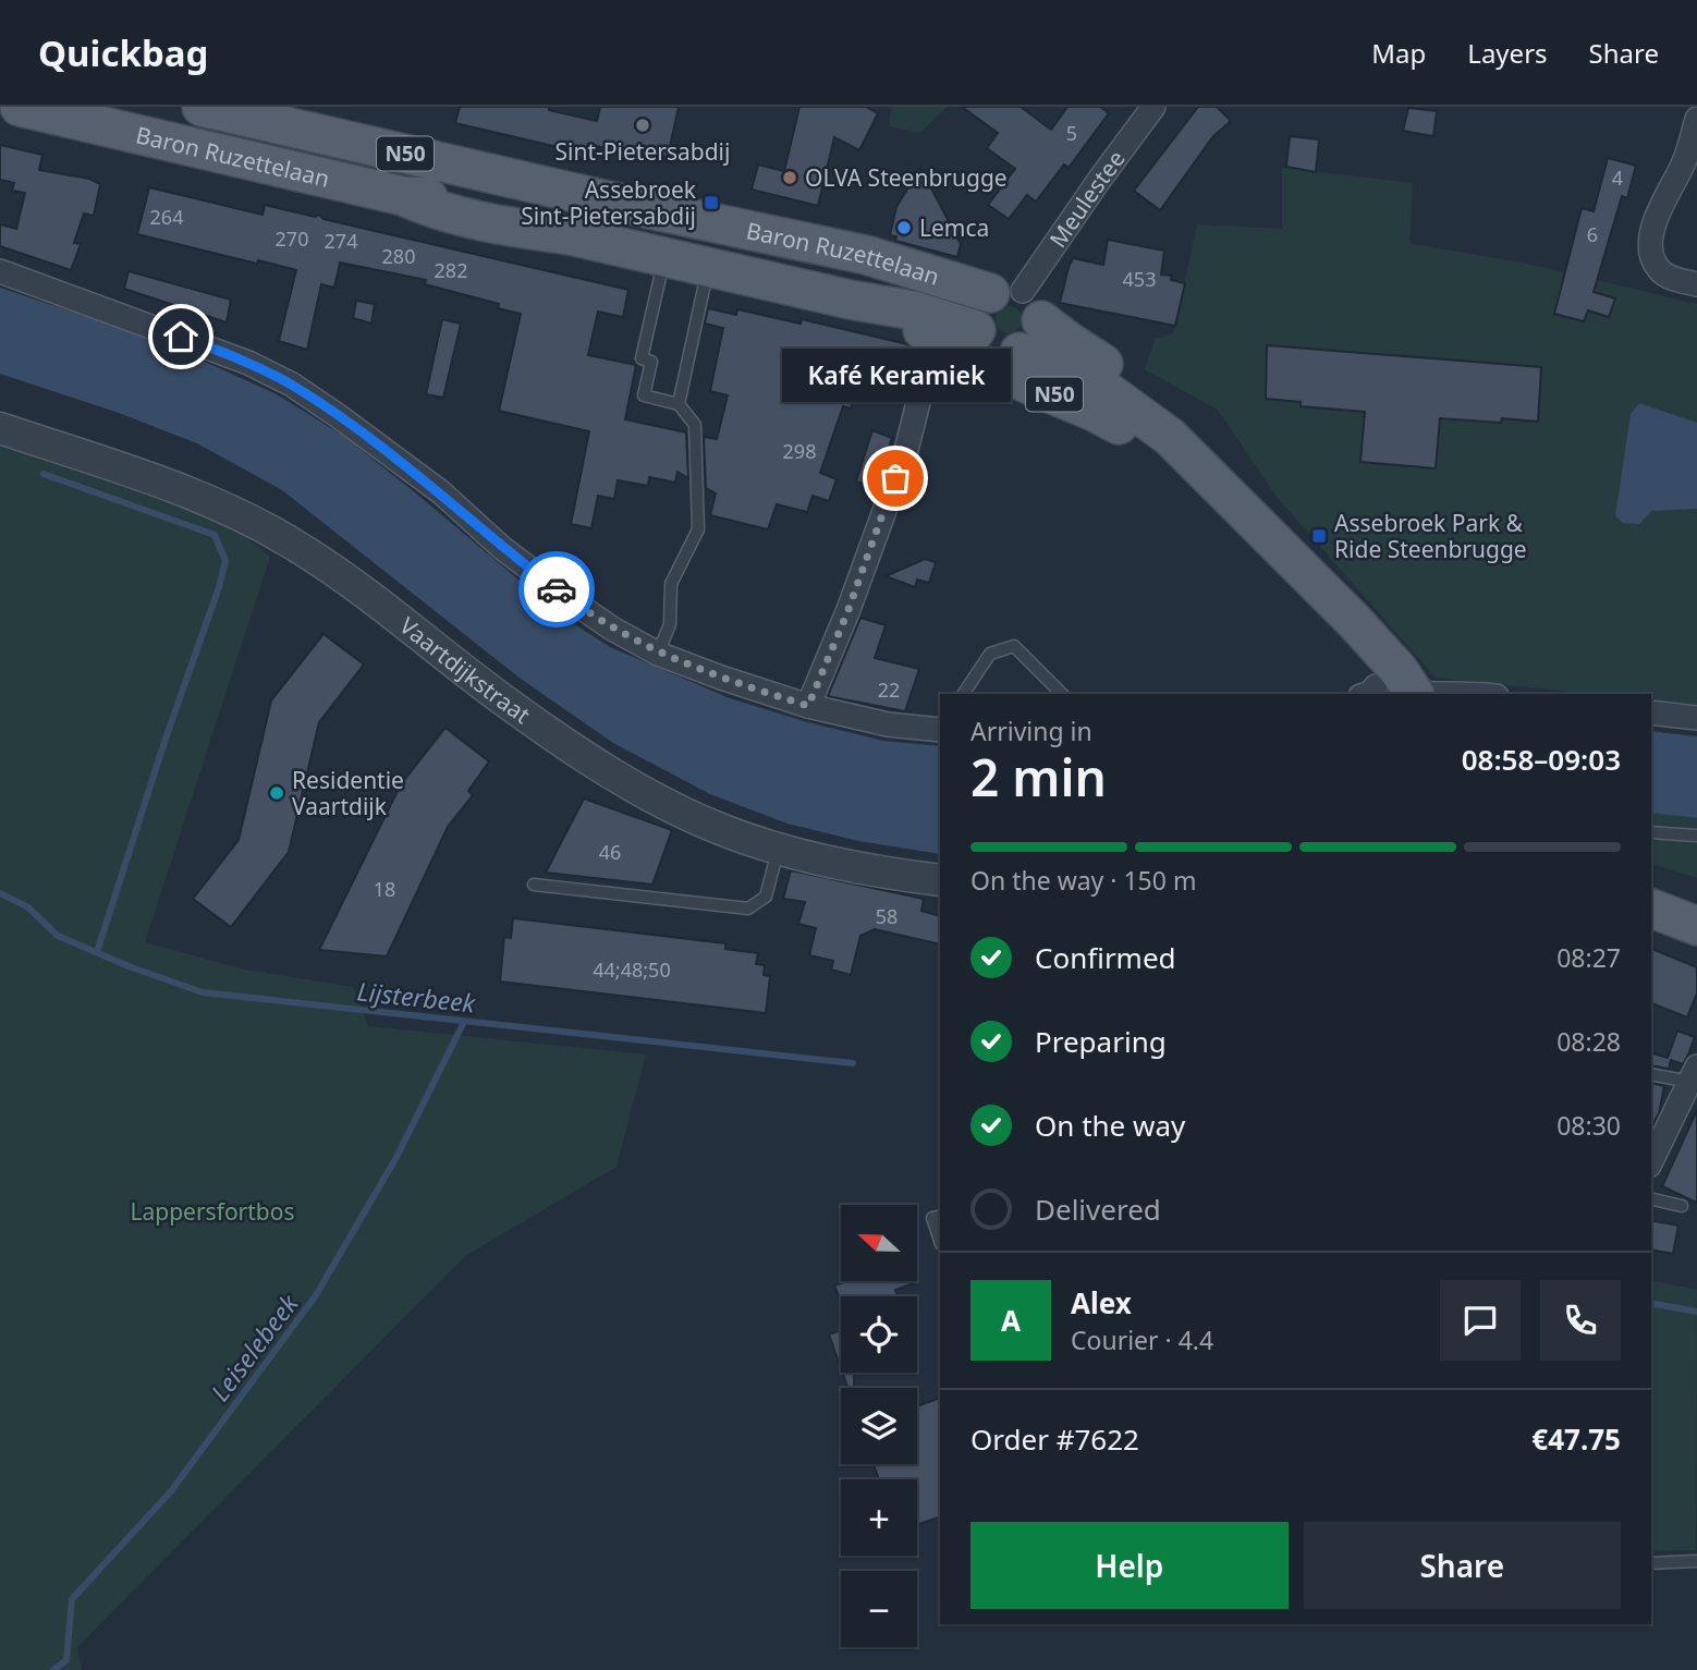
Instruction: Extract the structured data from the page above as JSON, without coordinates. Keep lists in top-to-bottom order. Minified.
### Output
{"streets":{"main road":["N50","Baron Ruzettelaan"],"street":["Meulestee","Vaartdijkstraat"]},"crossings":[["N50","Baron Ruzettelaan"],["N50","Meulestee"],["Baron Ruzettelaan","Meulestee"]],"water":["Lijsterbeek","Leiselebeek"],"parks":["Lappersfortbos"],"places":{"other":["Sint-Pietersabdij","OLVA Steenbrugge","Lemca","Kafé Keramiek","Residentie Vaartdijk"],"transit":["Assebroek Sint-Pietersabdij","Assebroek Park & Ride Steenbrugge"]},"house_numbers":["5","4","264","6","270","274","280","282","453","298","22","46","18","58","44;48;50"],"north":"left","page":{"header":"Quickbag","nav":["Map","Layers","Share"],"bubble":"Kafé Keramiek","heading":["2 min","Arriving in","08:58–09:03"],"panel":["Alex","Courier · 4.4","Order #7622","€47.75"],"bar":"On the way · 150 m","list":[["Confirmed","08:27"],["Preparing","08:28"],["On the way","08:30"],"Delivered"],"map_buttons":["+","−"],"round":"A","buttons":["Help","Share"]}}
